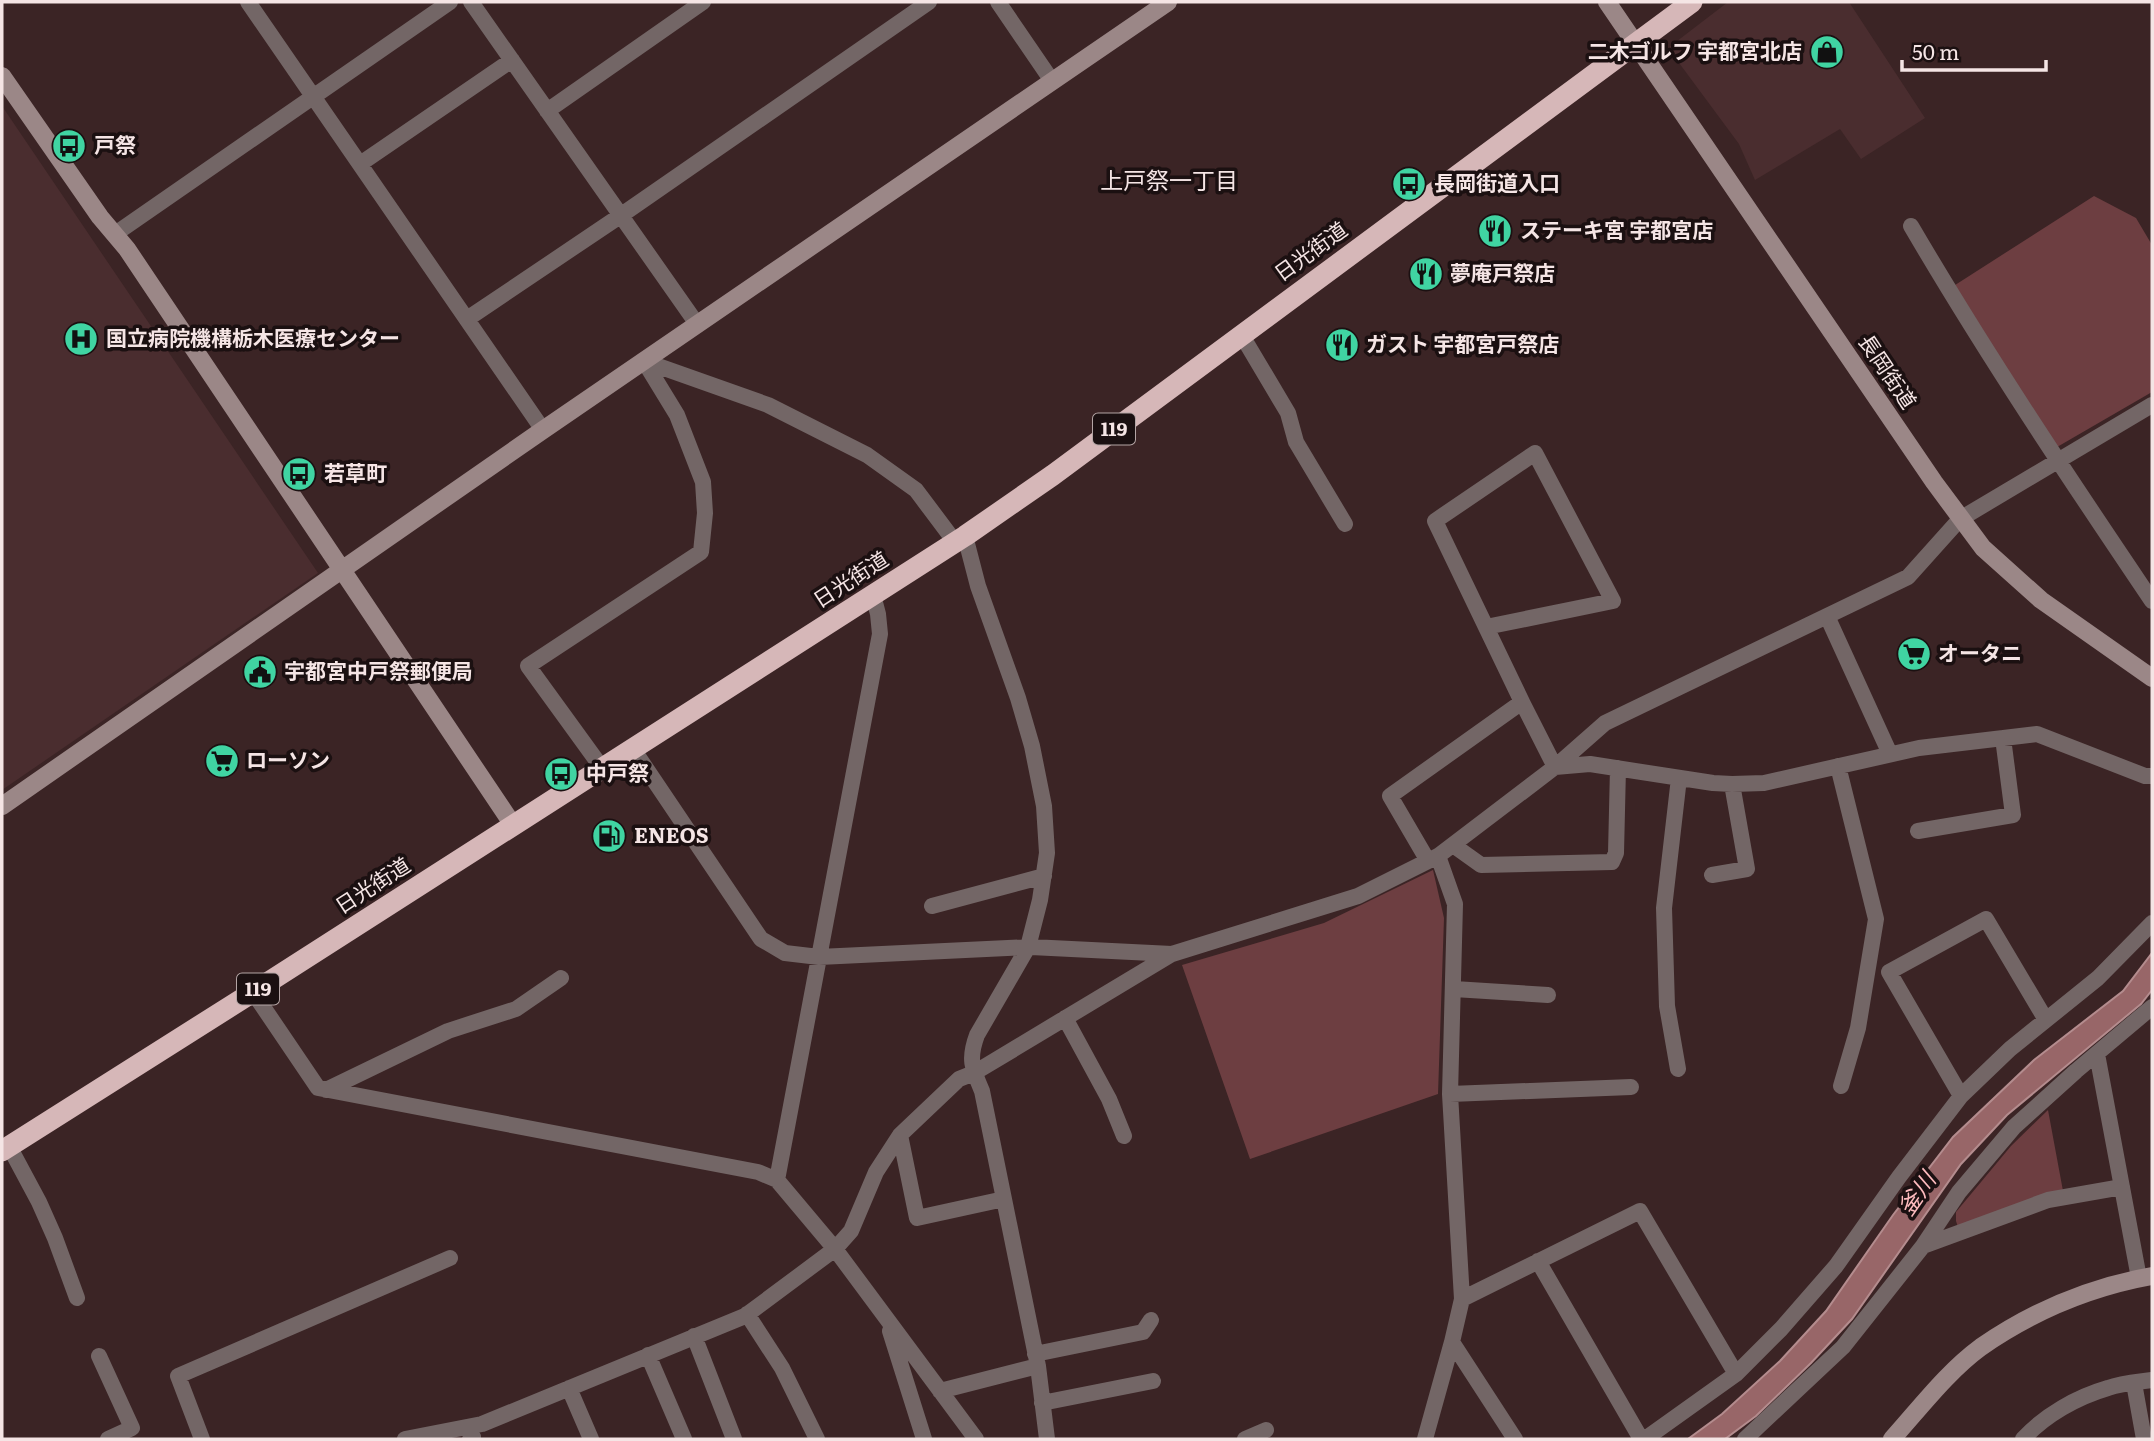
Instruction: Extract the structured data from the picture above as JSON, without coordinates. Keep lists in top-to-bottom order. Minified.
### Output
{"streets":{"highway":["日光街道","119"],"street":["長岡街道"]},"crossings":[["日光街道","長岡街道"]],"districts":["上戸祭一丁目"],"water":["釜川"],"places":{"shop":["二木ゴルフ 宇都宮北店"],"bus stop":["戸祭","長岡街道入口","若草町","中戸祭"],"restaurant":["ステーキ宮 宇都宮店","夢庵戸祭店","ガスト 宇都宮戸祭店"],"hospital":["国立病院機構栃木医療センター"],"supermarket":["オータニ","ローソン"],"public building":["宇都宮中戸祭郵便局"],"fuel station":["ENEOS"]},"scale_bar":"50 m"}
